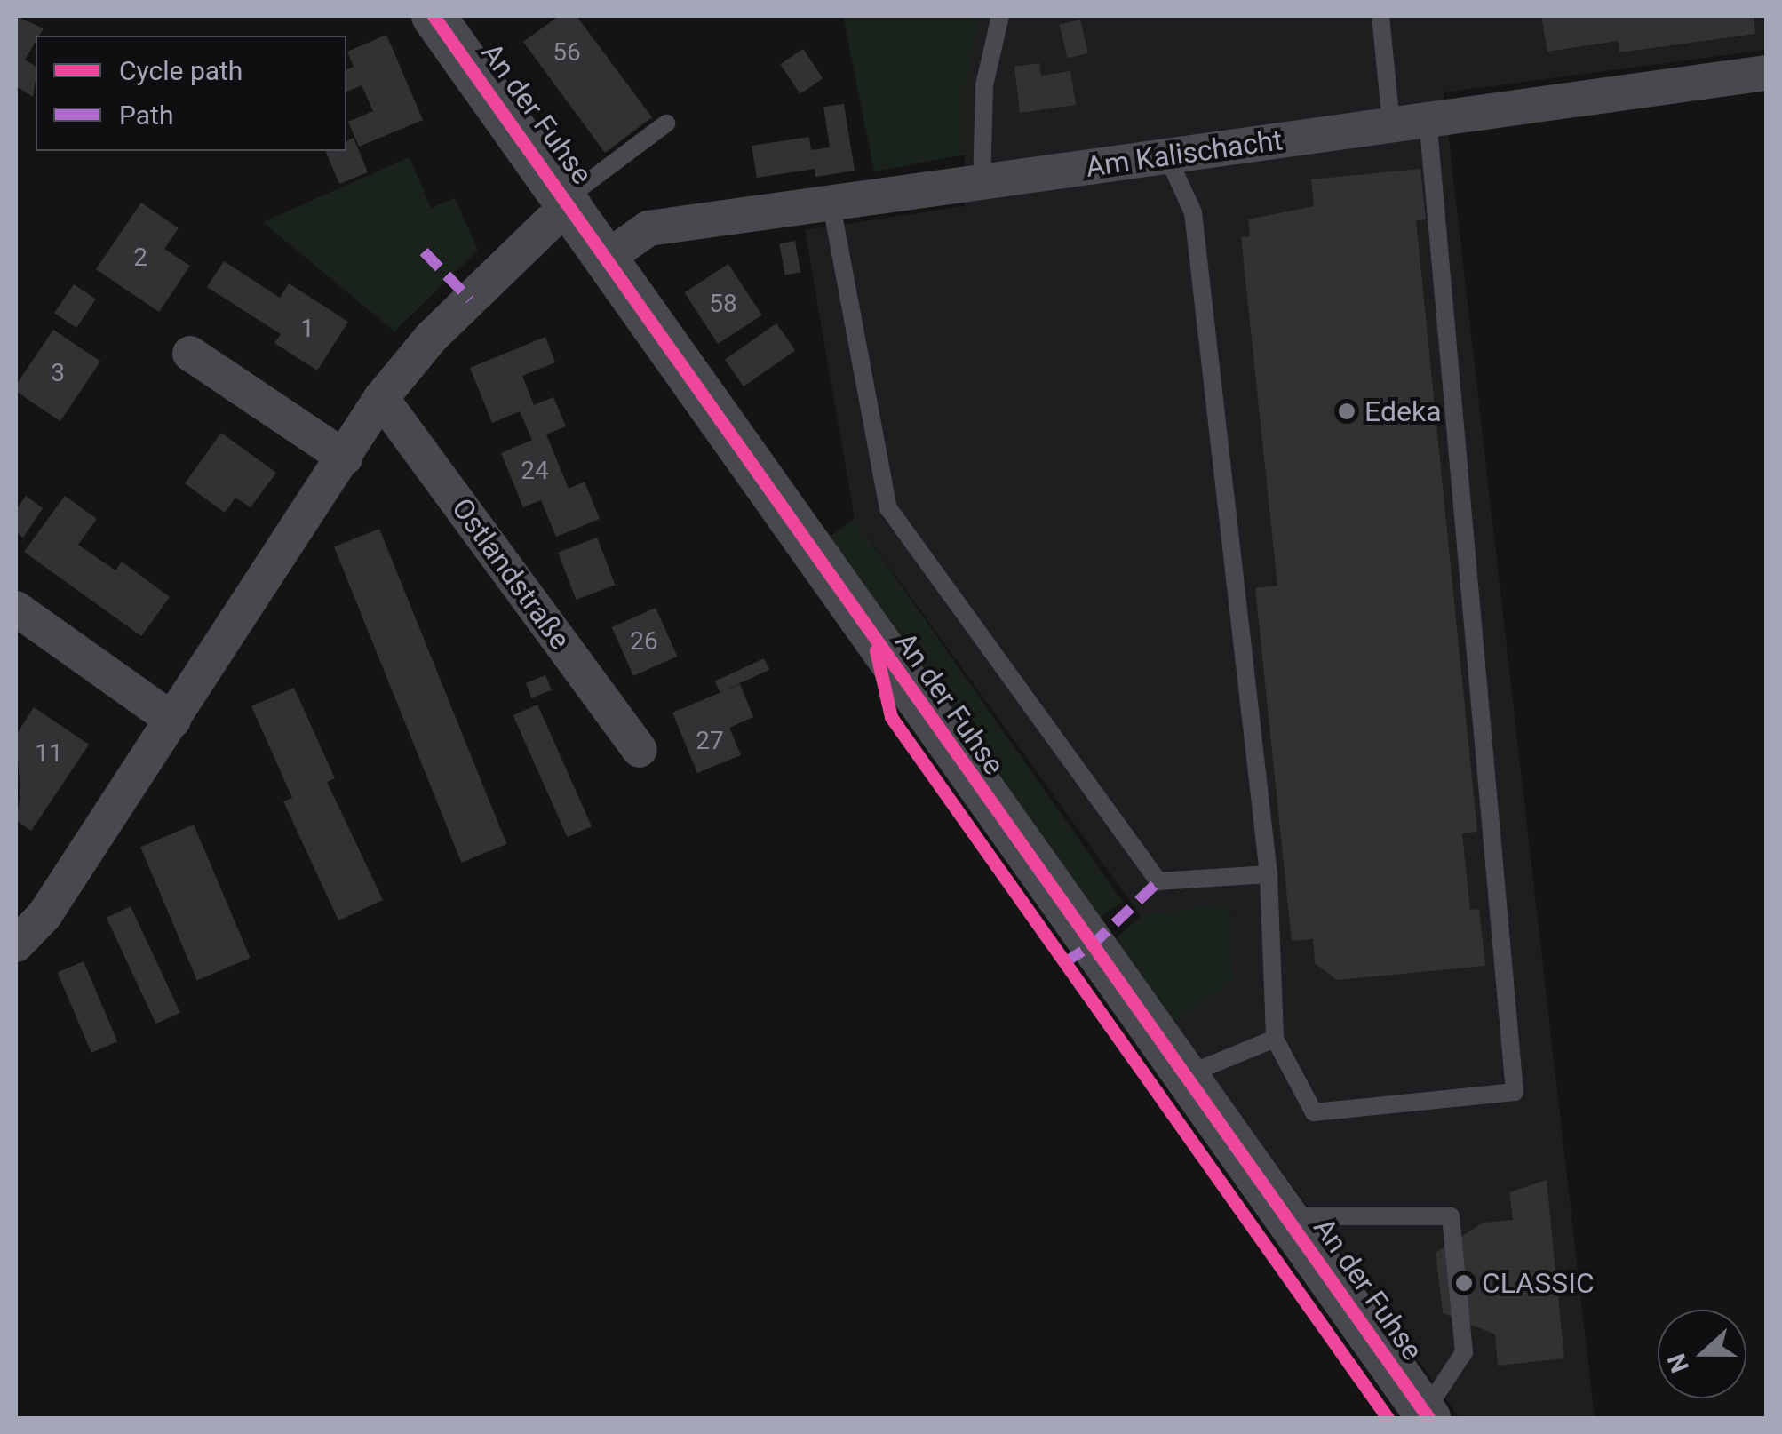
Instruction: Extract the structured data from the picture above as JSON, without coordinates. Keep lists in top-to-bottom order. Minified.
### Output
{"streets":{"street":["An der Fuhse","Am Kalischacht","Ostlandstraße"]},"crossings":[["An der Fuhse","Am Kalischacht"]],"places":["Edeka","CLASSIC"],"house_numbers":["56","2","58","1","3","24","26","27","11"],"legend":["Cycle path","Path"],"north":"left"}
